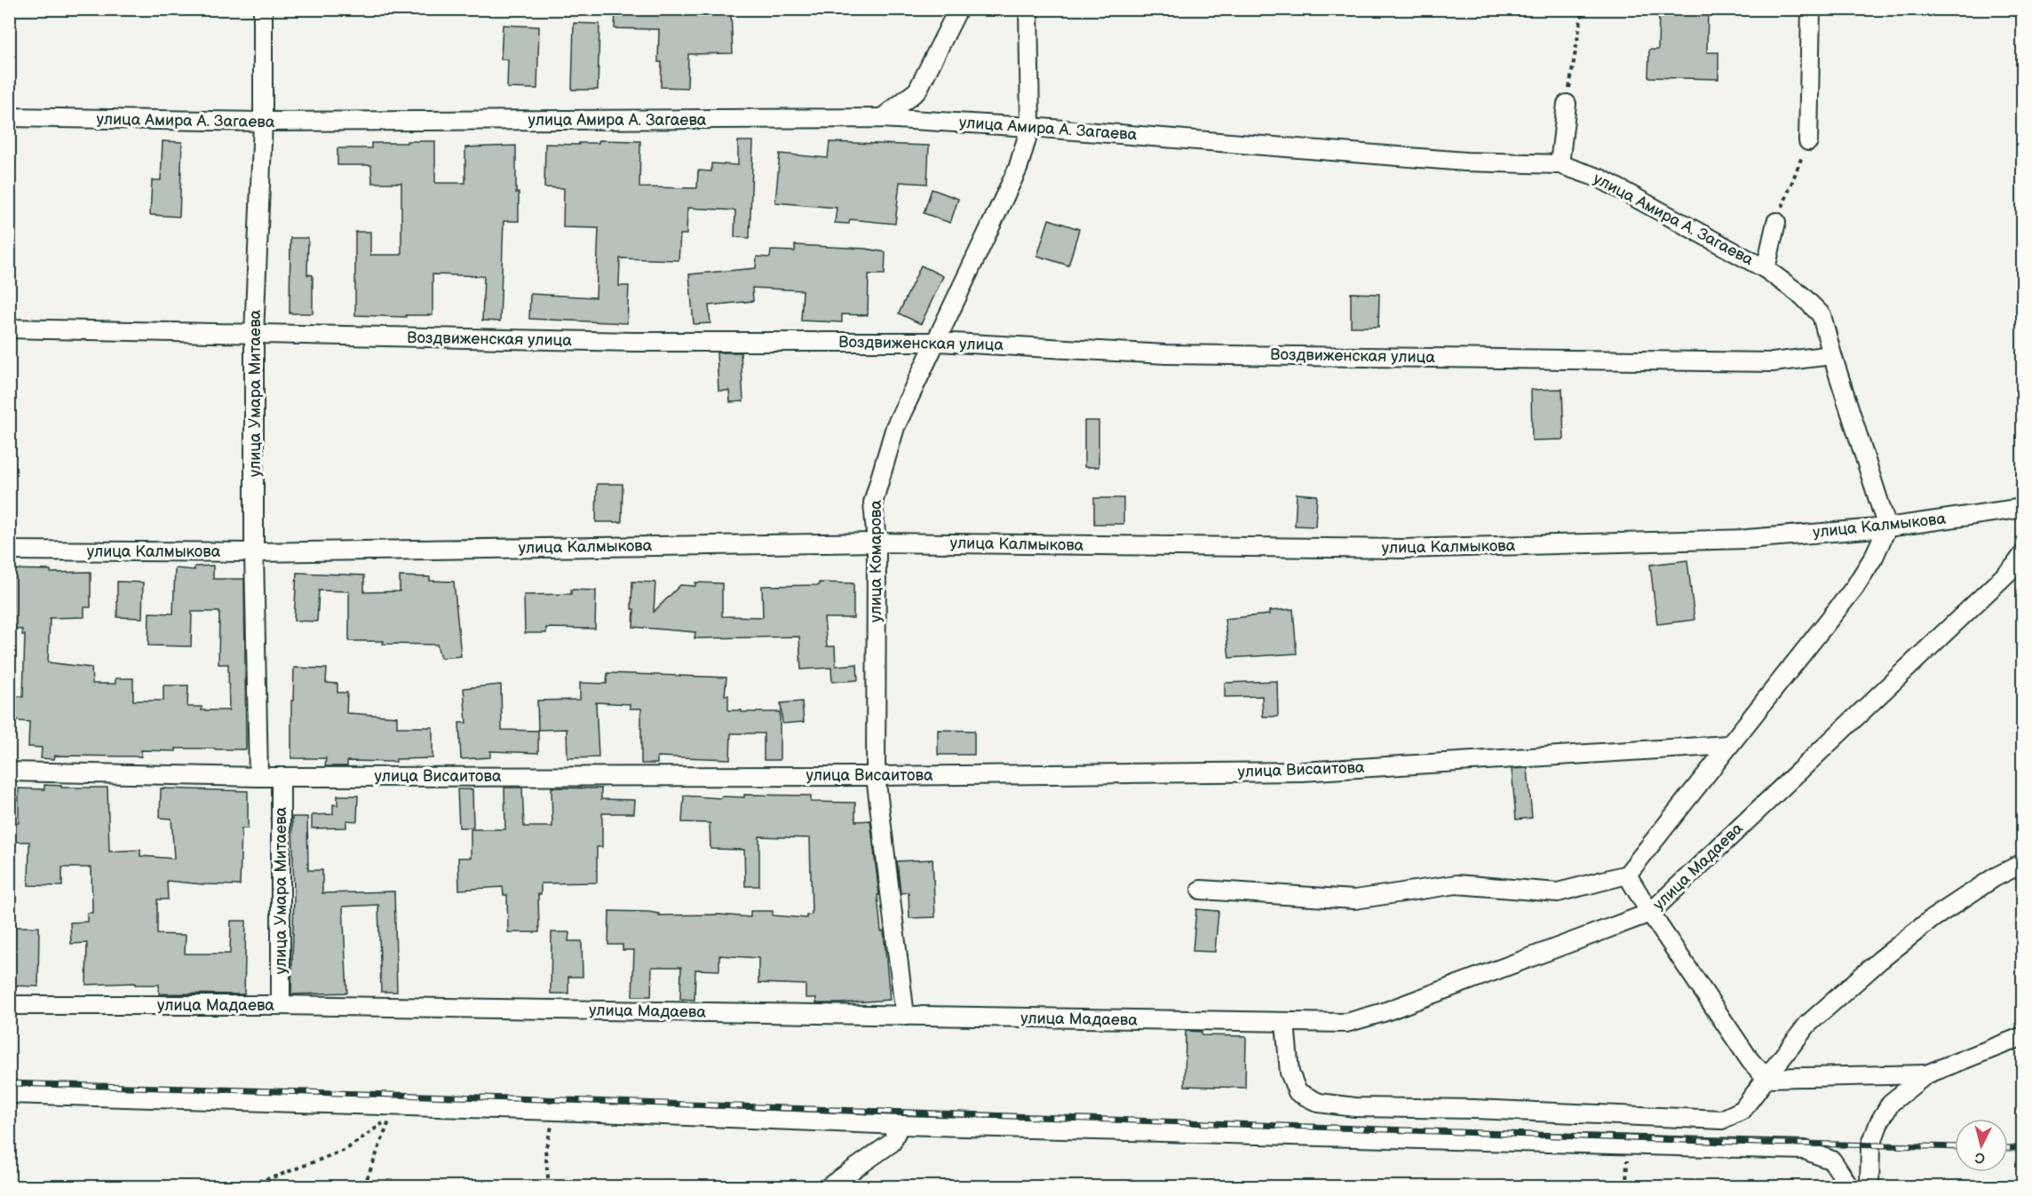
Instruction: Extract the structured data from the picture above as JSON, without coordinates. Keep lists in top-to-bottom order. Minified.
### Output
{"streets":{"street":["улица Амира А. Загаева","Воздвиженская улица","улица Умара Митаева","улица Калмыкова","улица Комарова","улица Висаитова","улица Мадаева"]},"crossings":[["улица Амира А. Загаева","Воздвиженская улица"],["улица Амира А. Загаева","улица Умара Митаева"],["улица Амира А. Загаева","улица Калмыкова"],["улица Амира А. Загаева","улица Комарова"],["Воздвиженская улица","улица Умара Митаева"],["Воздвиженская улица","улица Комарова"],["улица Умара Митаева","улица Калмыкова"],["улица Умара Митаева","улица Висаитова"],["улица Умара Митаева","улица Мадаева"],["улица Калмыкова","улица Комарова"],["улица Комарова","улица Висаитова"],["улица Комарова","улица Мадаева"]],"north":"bottom"}
